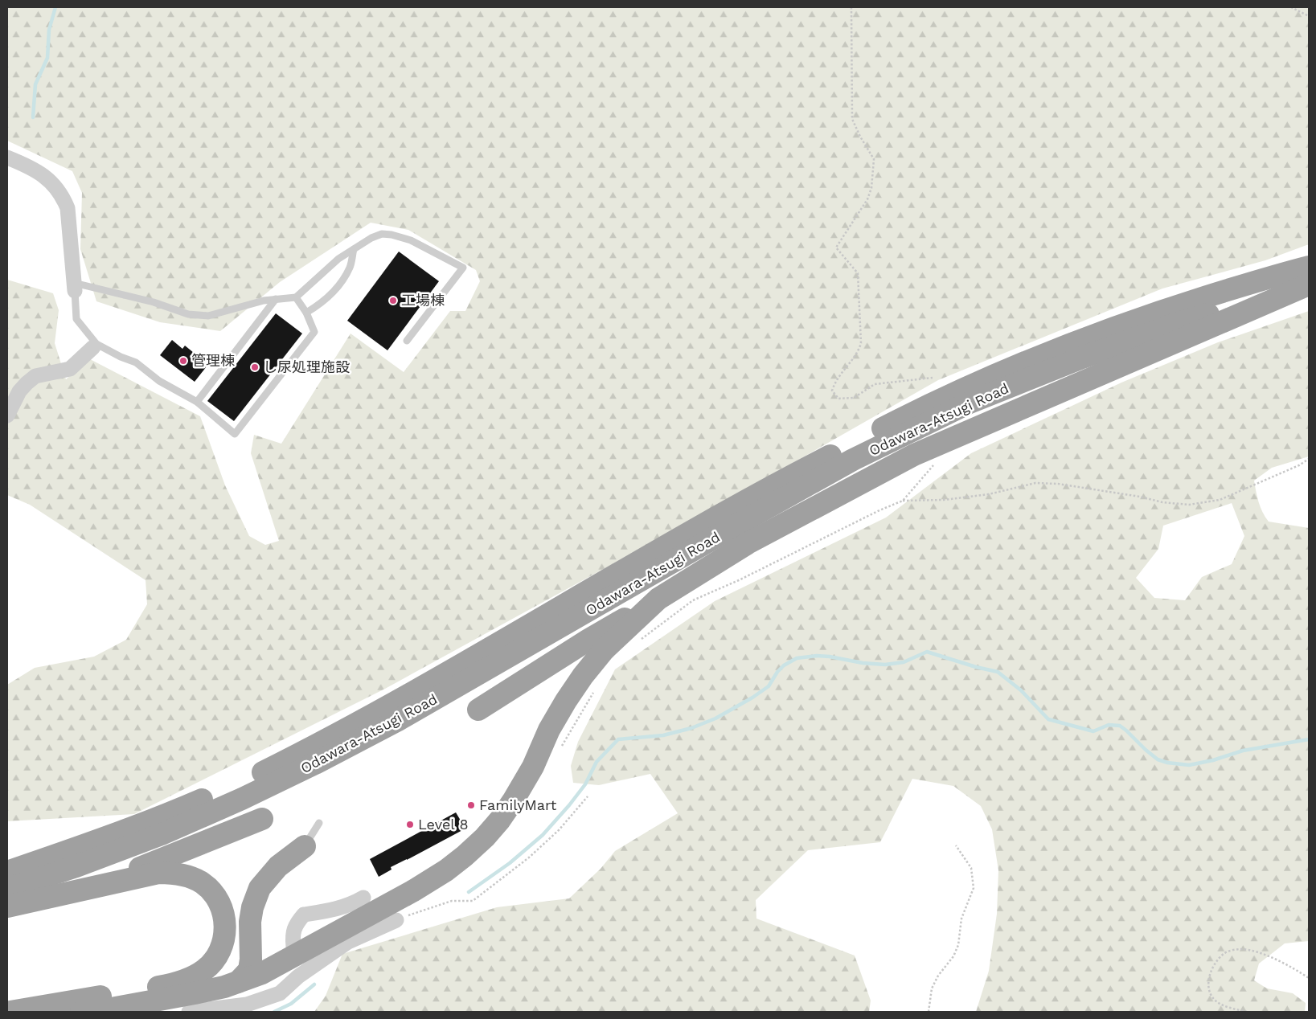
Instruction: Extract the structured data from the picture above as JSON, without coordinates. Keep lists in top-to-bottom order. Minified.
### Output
{"streets":{"highway":["Odawara-Atsugi Road"]},"places":["工場棟","管理棟","し尿処理施設","FamilyMart","Level 8"]}
